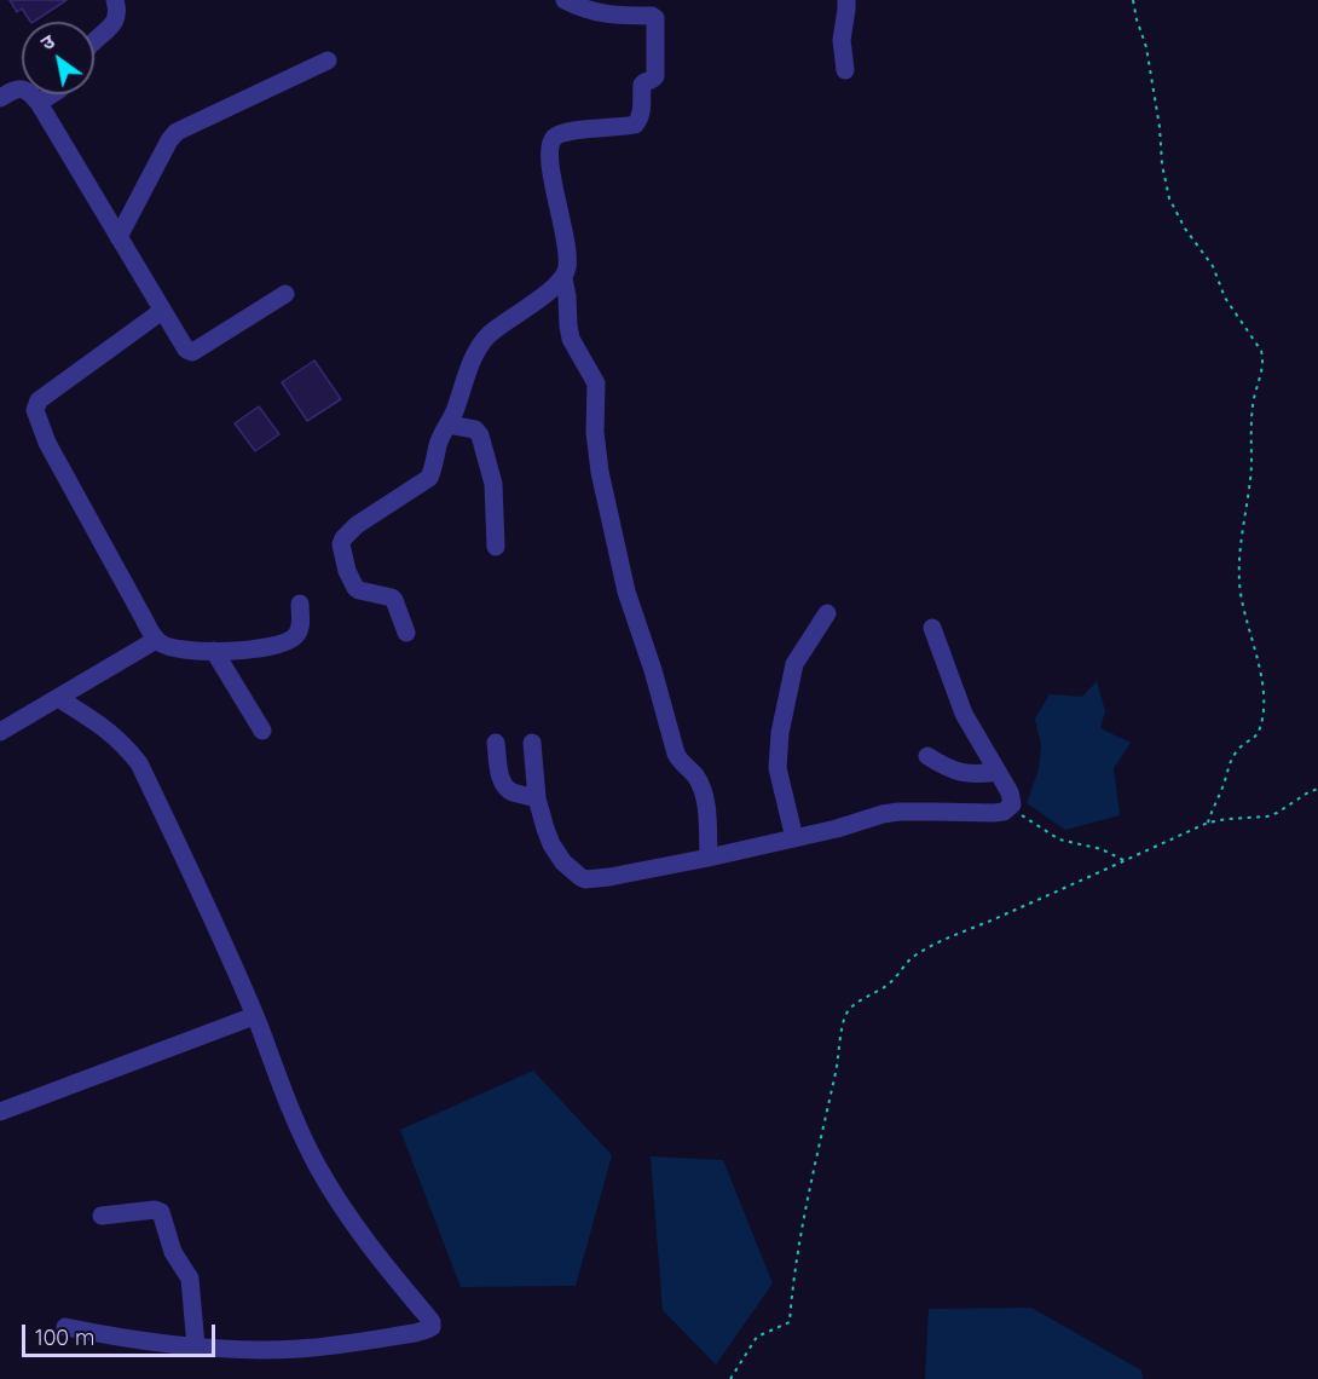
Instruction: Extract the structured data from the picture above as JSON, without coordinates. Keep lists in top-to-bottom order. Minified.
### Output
{"scale_bar":"100 m","north":"top left"}
